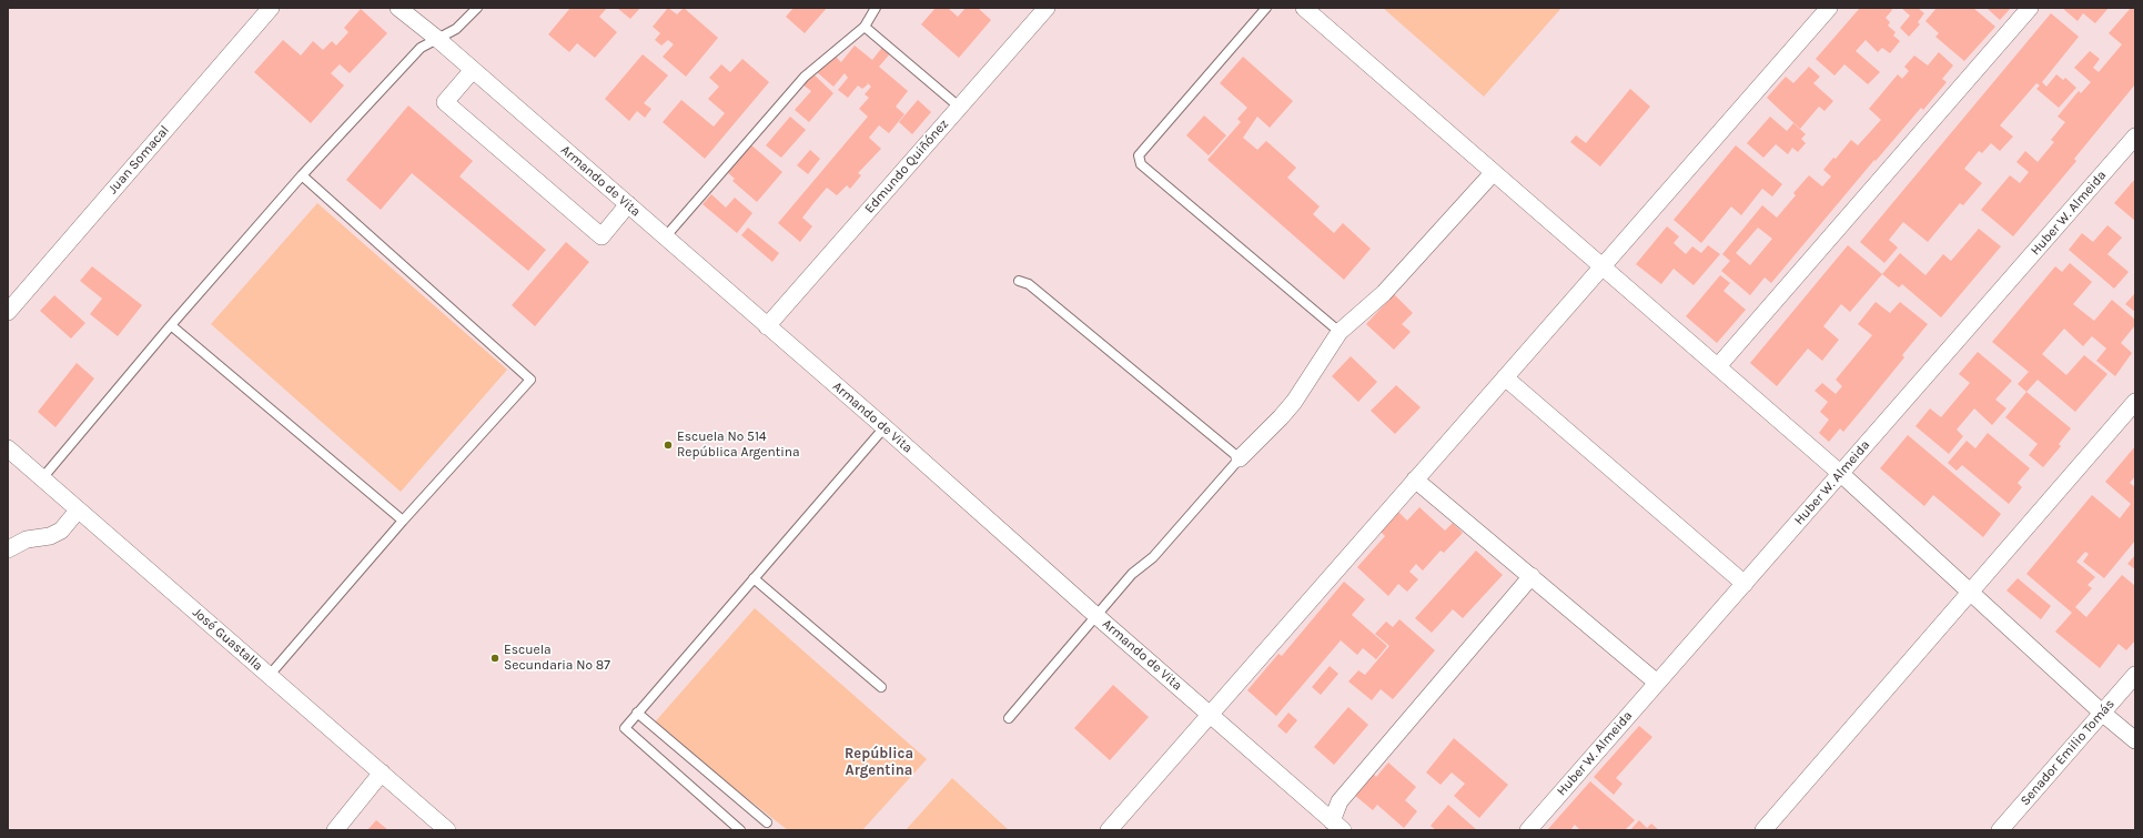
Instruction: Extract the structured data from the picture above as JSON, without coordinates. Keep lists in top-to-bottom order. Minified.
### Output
{"streets":{"street":["Juan Somacal","Edmundo Quiñónez","Armando de Vita","Huber W. Almeida","José Guastalla","Senador Emilio Tomás"]},"crossings":[["Edmundo Quiñónez","Armando de Vita"]],"districts":["República Argentina"],"places":["Escuela Nº 514 República Argentina","Escuela Secundaria Nº 87"]}
